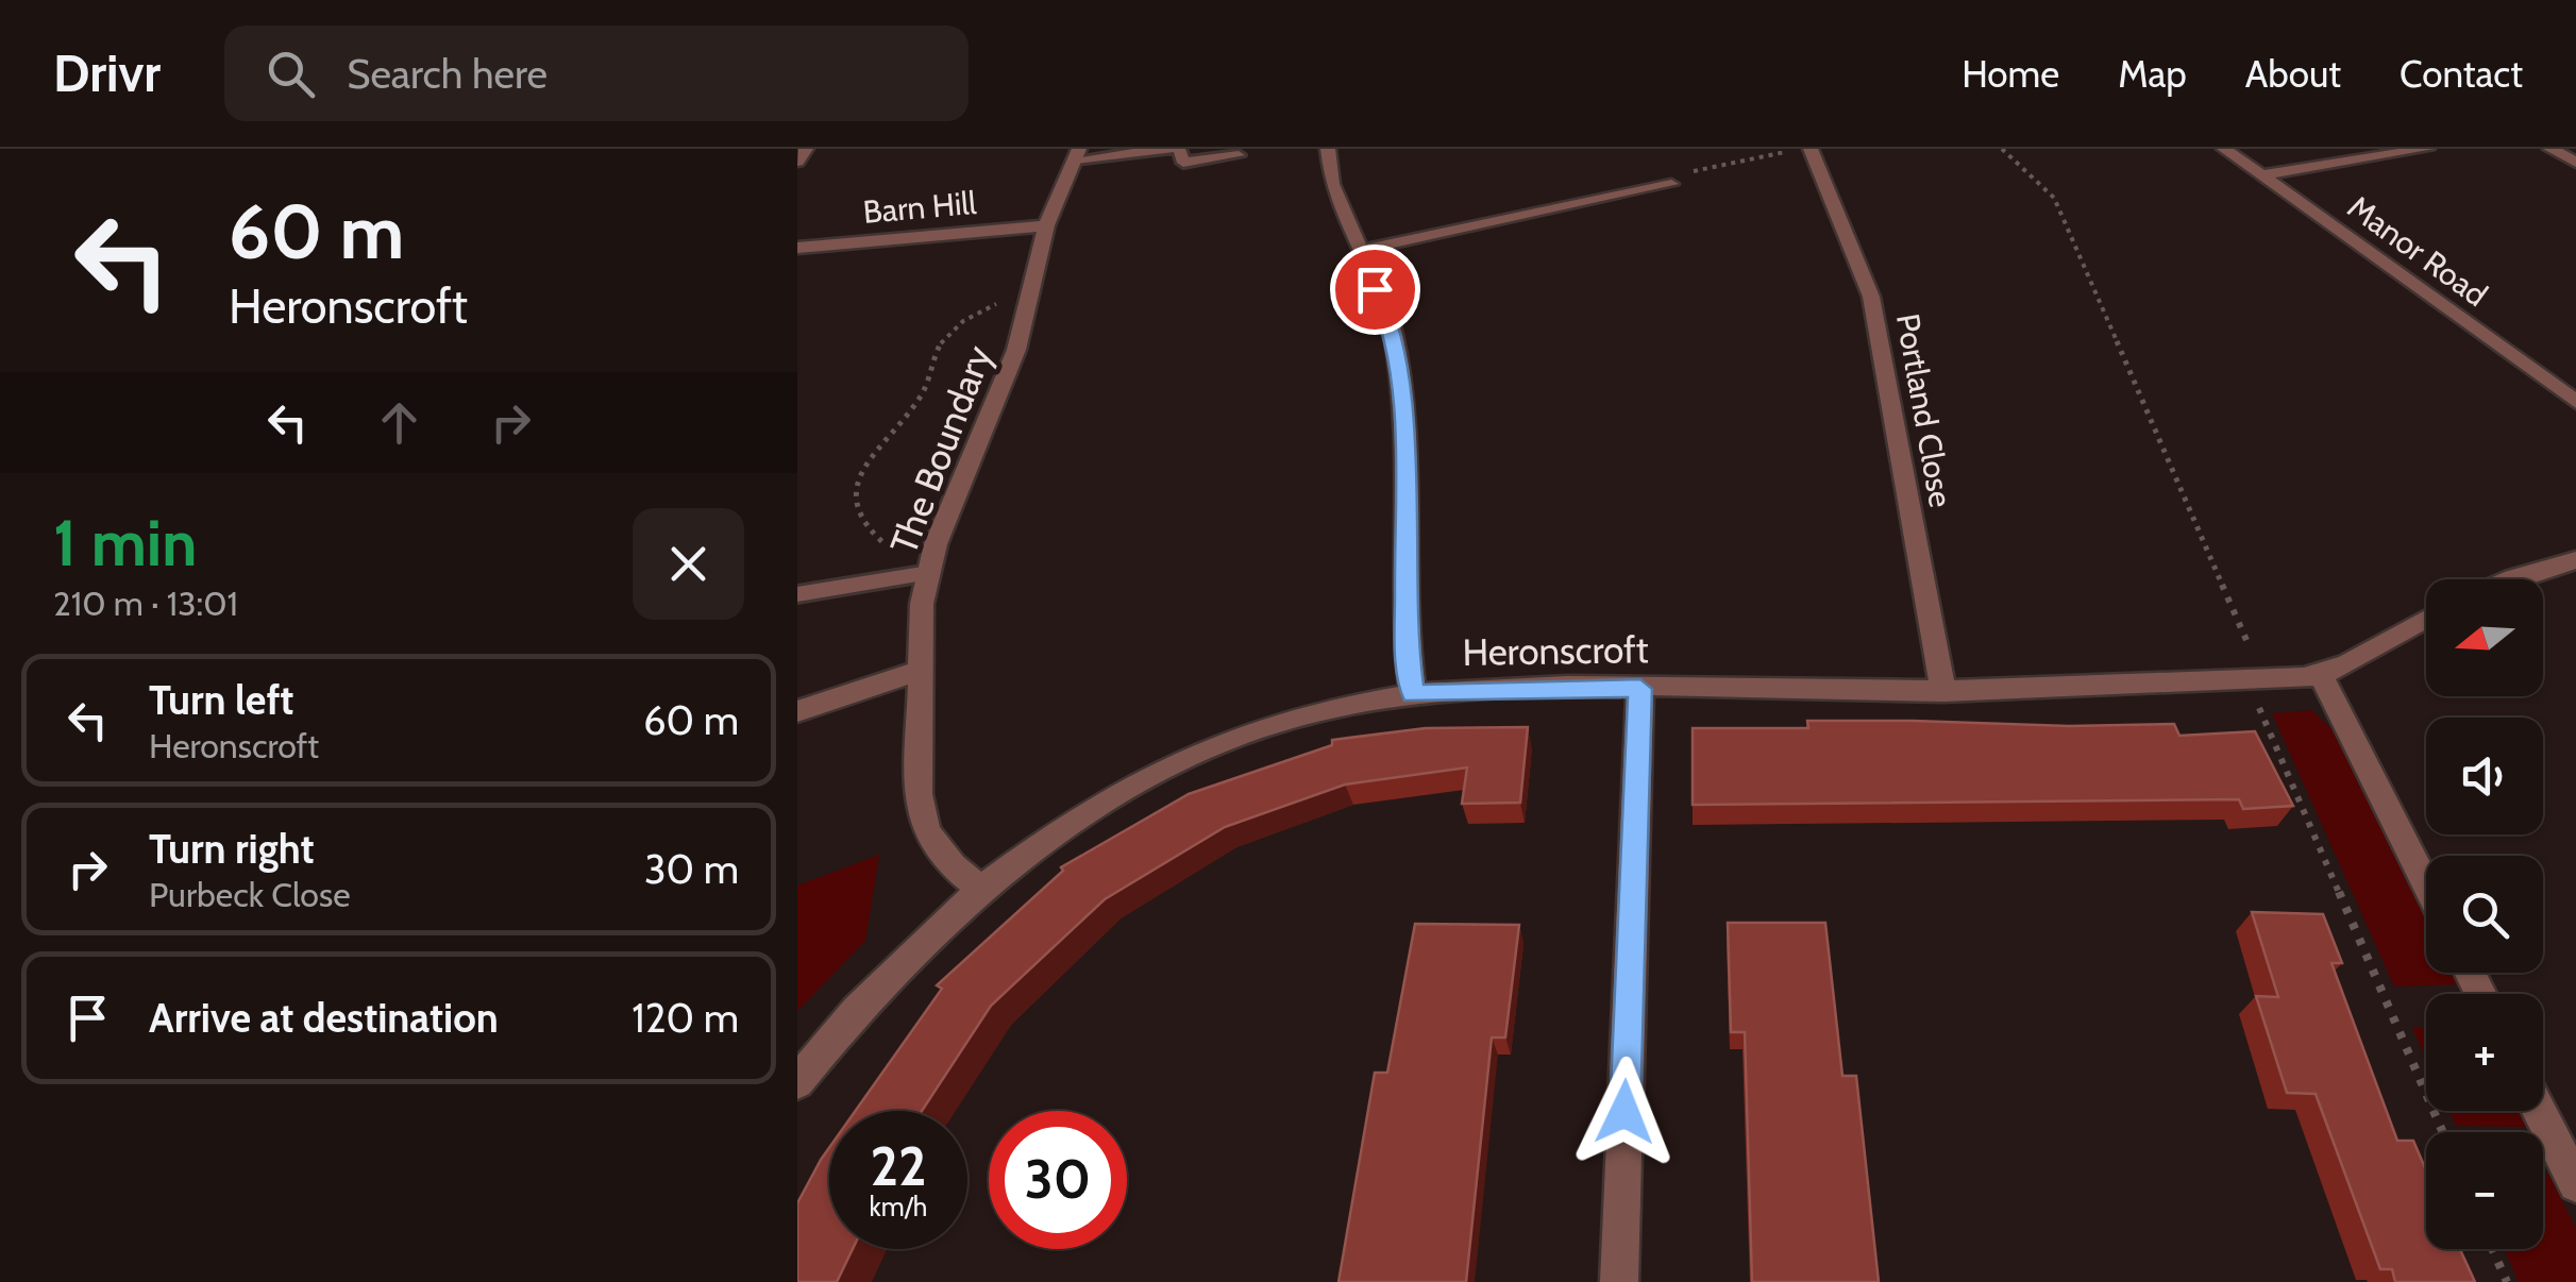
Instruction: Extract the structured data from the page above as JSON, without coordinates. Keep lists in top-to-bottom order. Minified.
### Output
{"streets":{"street":["Barn Hill","Manor Road","Portland Close","The Boundary","Heronscroft"]},"crossings":[["Barn Hill","The Boundary"],["Portland Close","Heronscroft"],["The Boundary","Heronscroft"]],"north":"left","page":{"header":"Drivr","search":"Search here","nav":["Home","Map","About","Contact"],"turn":["60 m","Heronscroft"],"heading":["1 min","210 m · 13:01"],"map_buttons":["+","−"],"list":[{"name":"Turn left","note":"Heronscroft","value":"60 m"},{"name":"Turn right","note":"Purbeck Close","value":"30 m"},{"name":"Arrive at destination","value":"120 m"}],"speed":"22 km/h","limit":"30"}}
